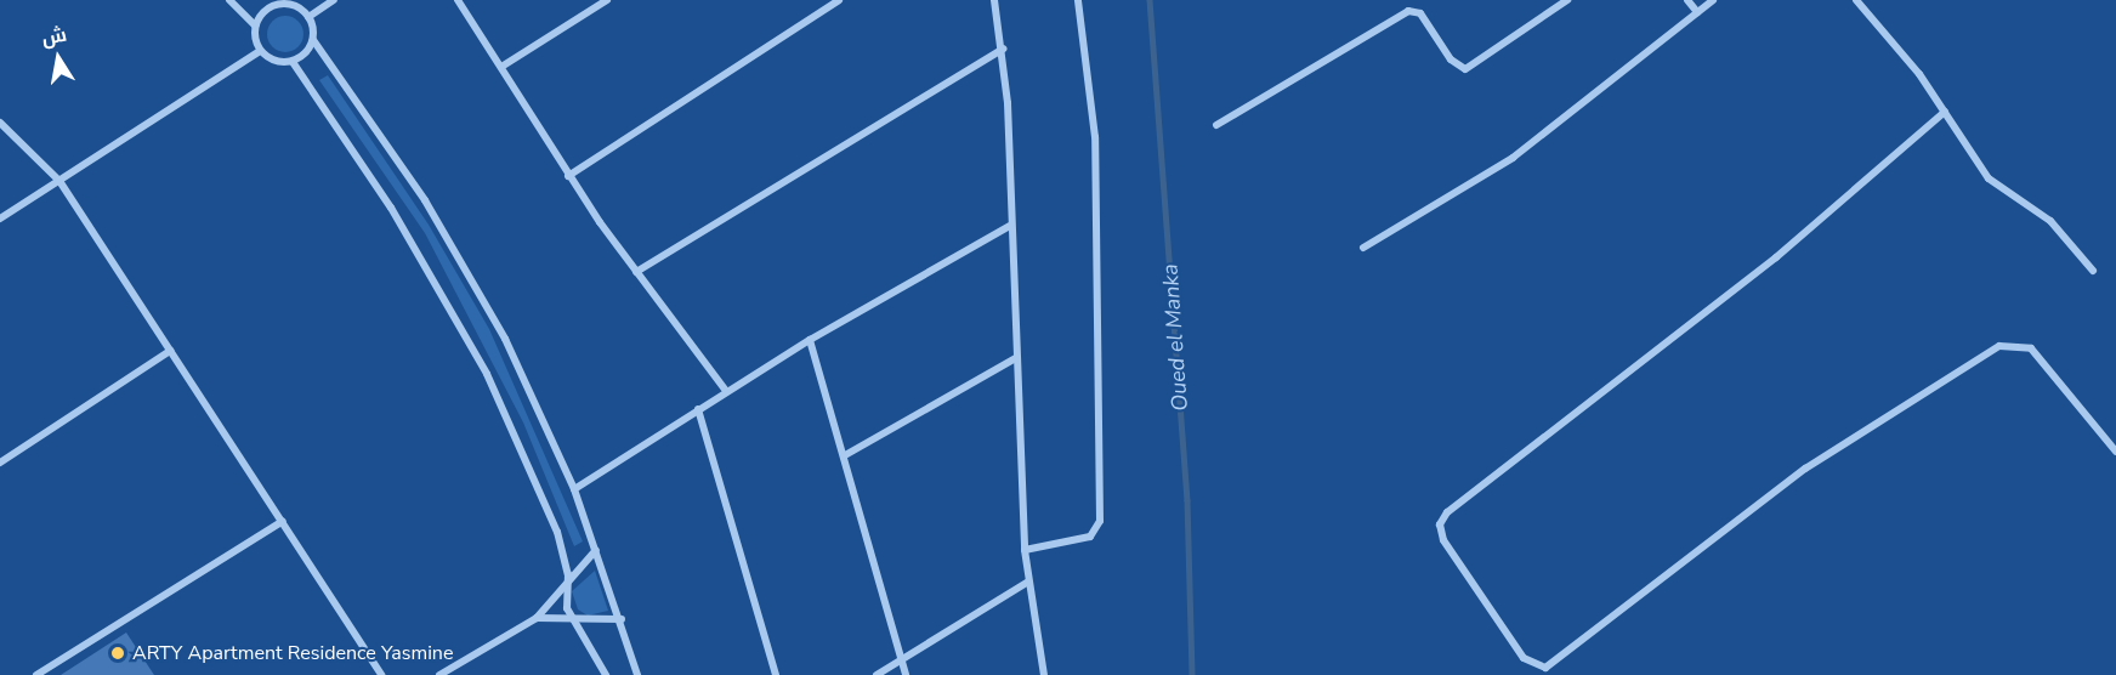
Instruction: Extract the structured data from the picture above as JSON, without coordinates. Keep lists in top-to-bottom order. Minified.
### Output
{"water":["Oued el Manka"],"places":["ARTY Apartment Residence Yasmine"],"north":"top"}
